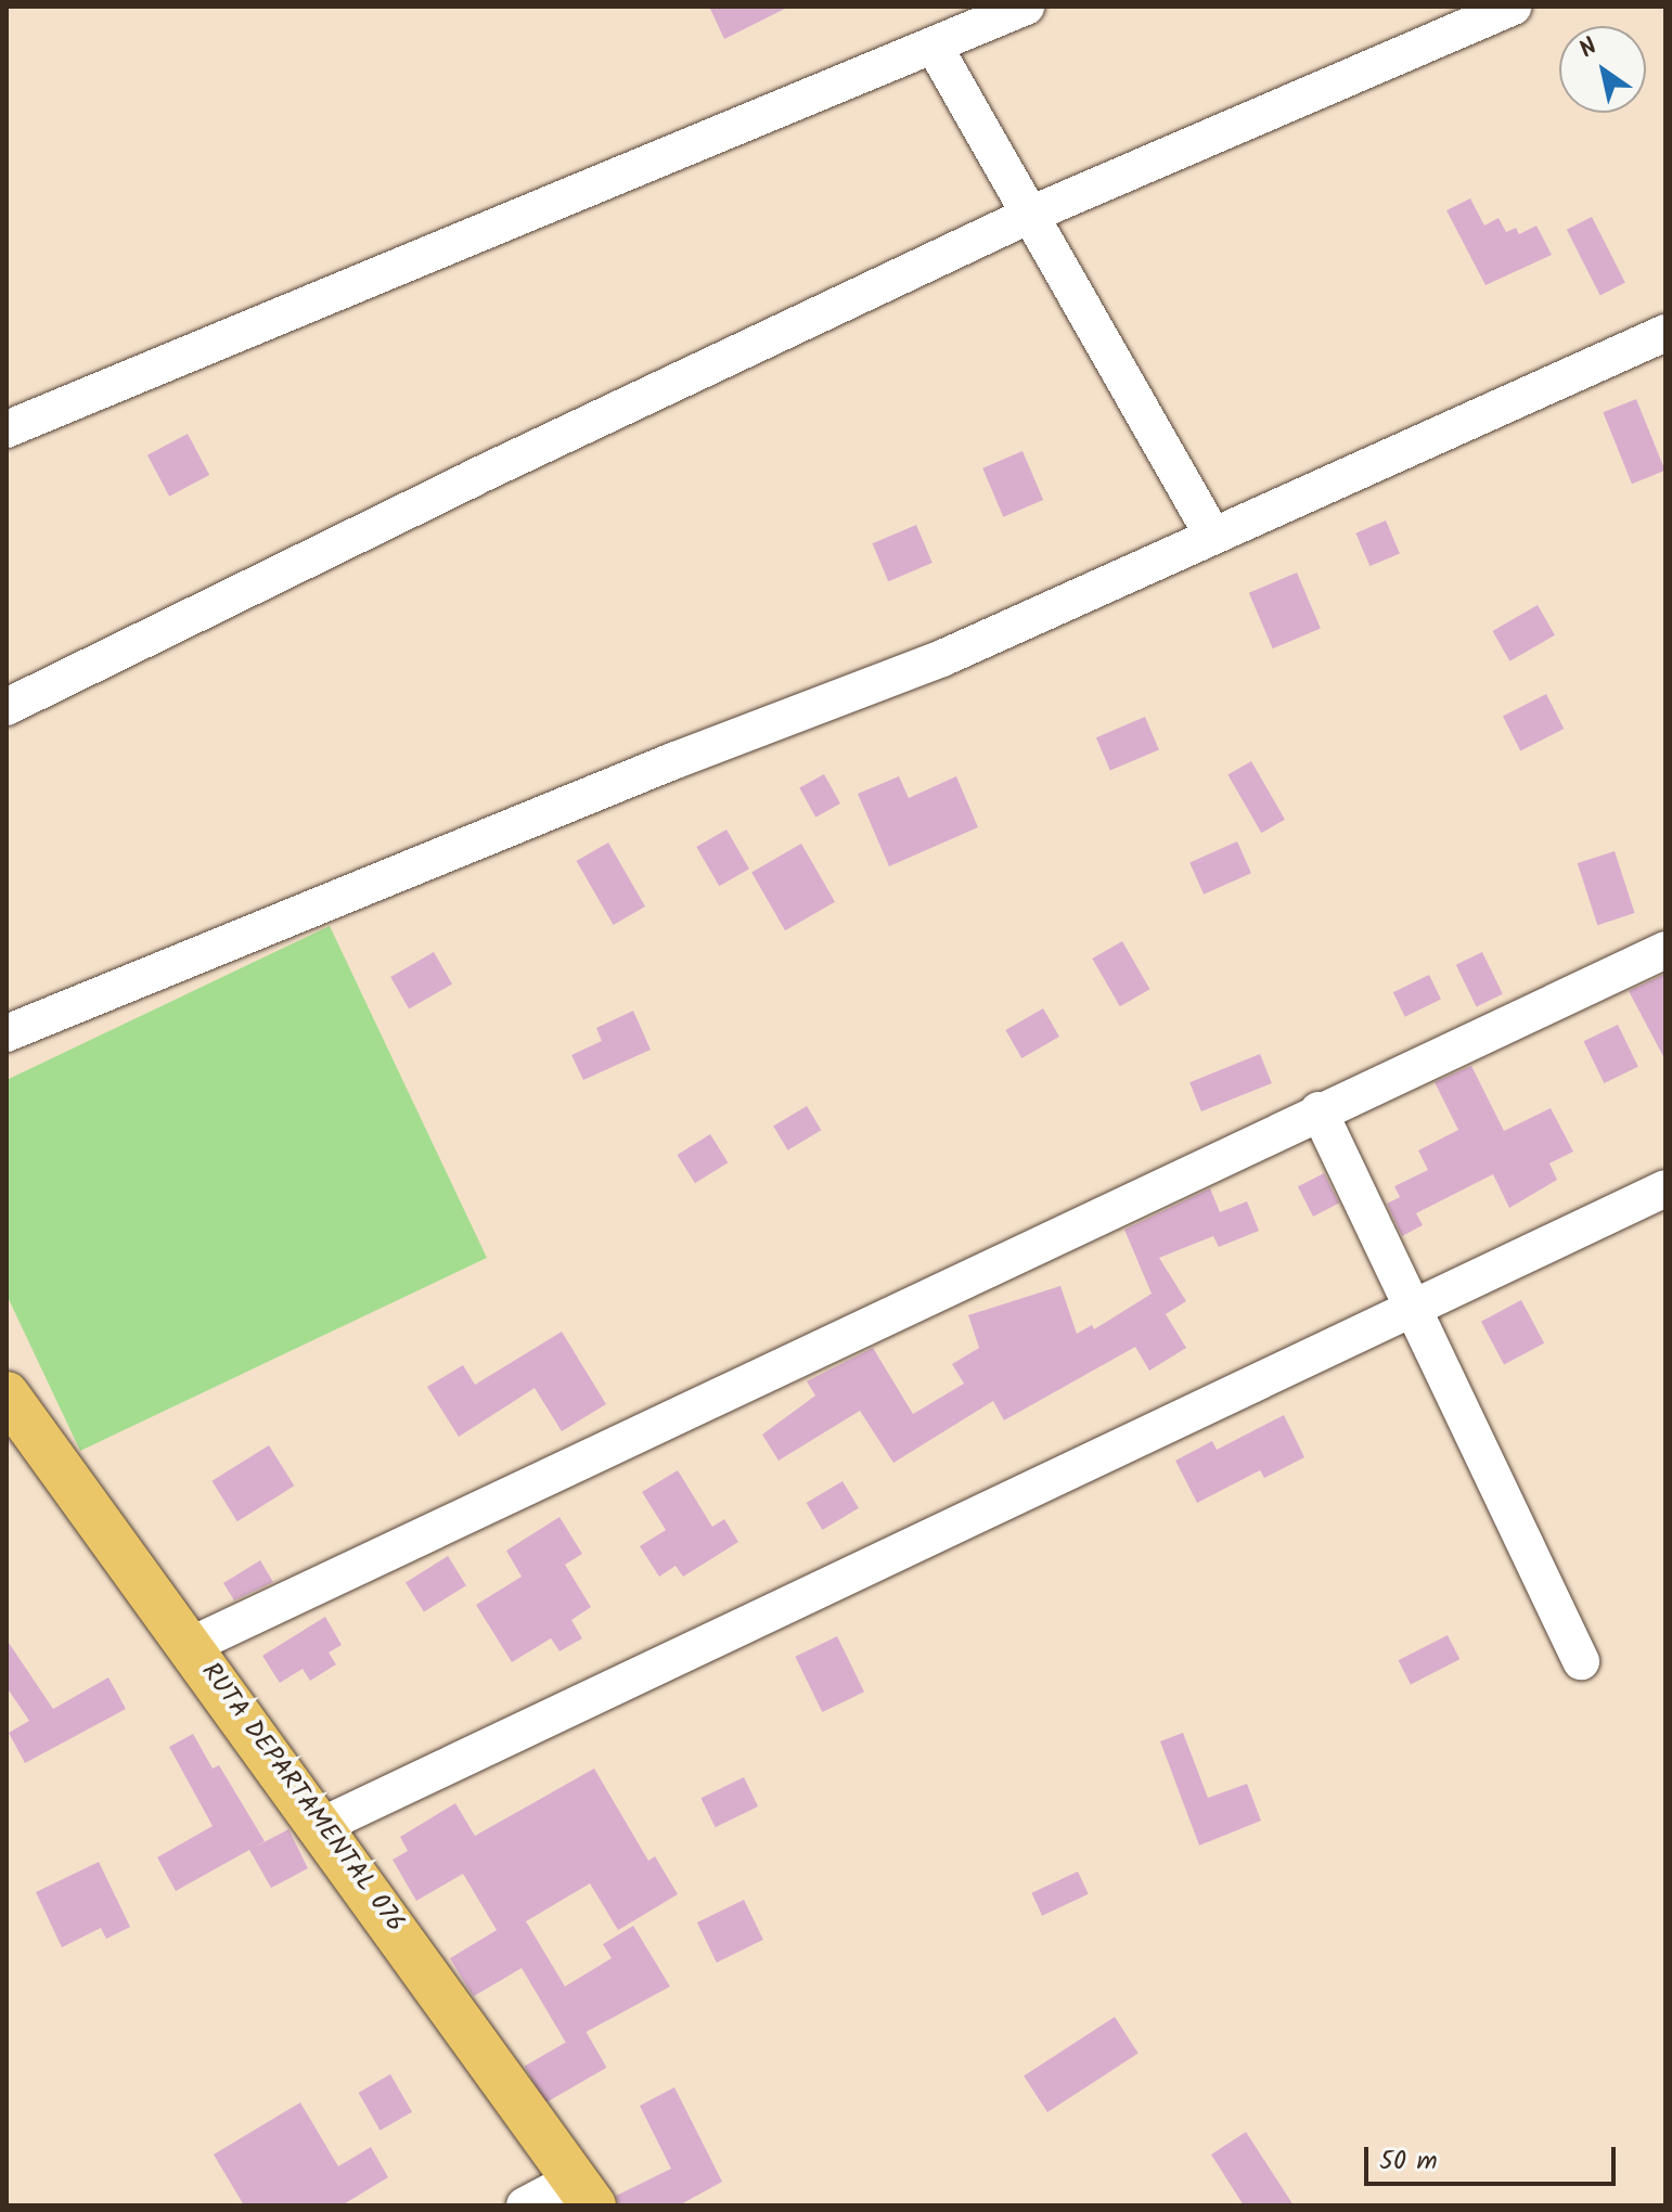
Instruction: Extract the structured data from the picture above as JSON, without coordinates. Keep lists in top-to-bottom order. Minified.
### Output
{"streets":{"main road":["RUTA DEPARTAMENTAL 076"]},"scale_bar":"50 m","north":"top left"}
